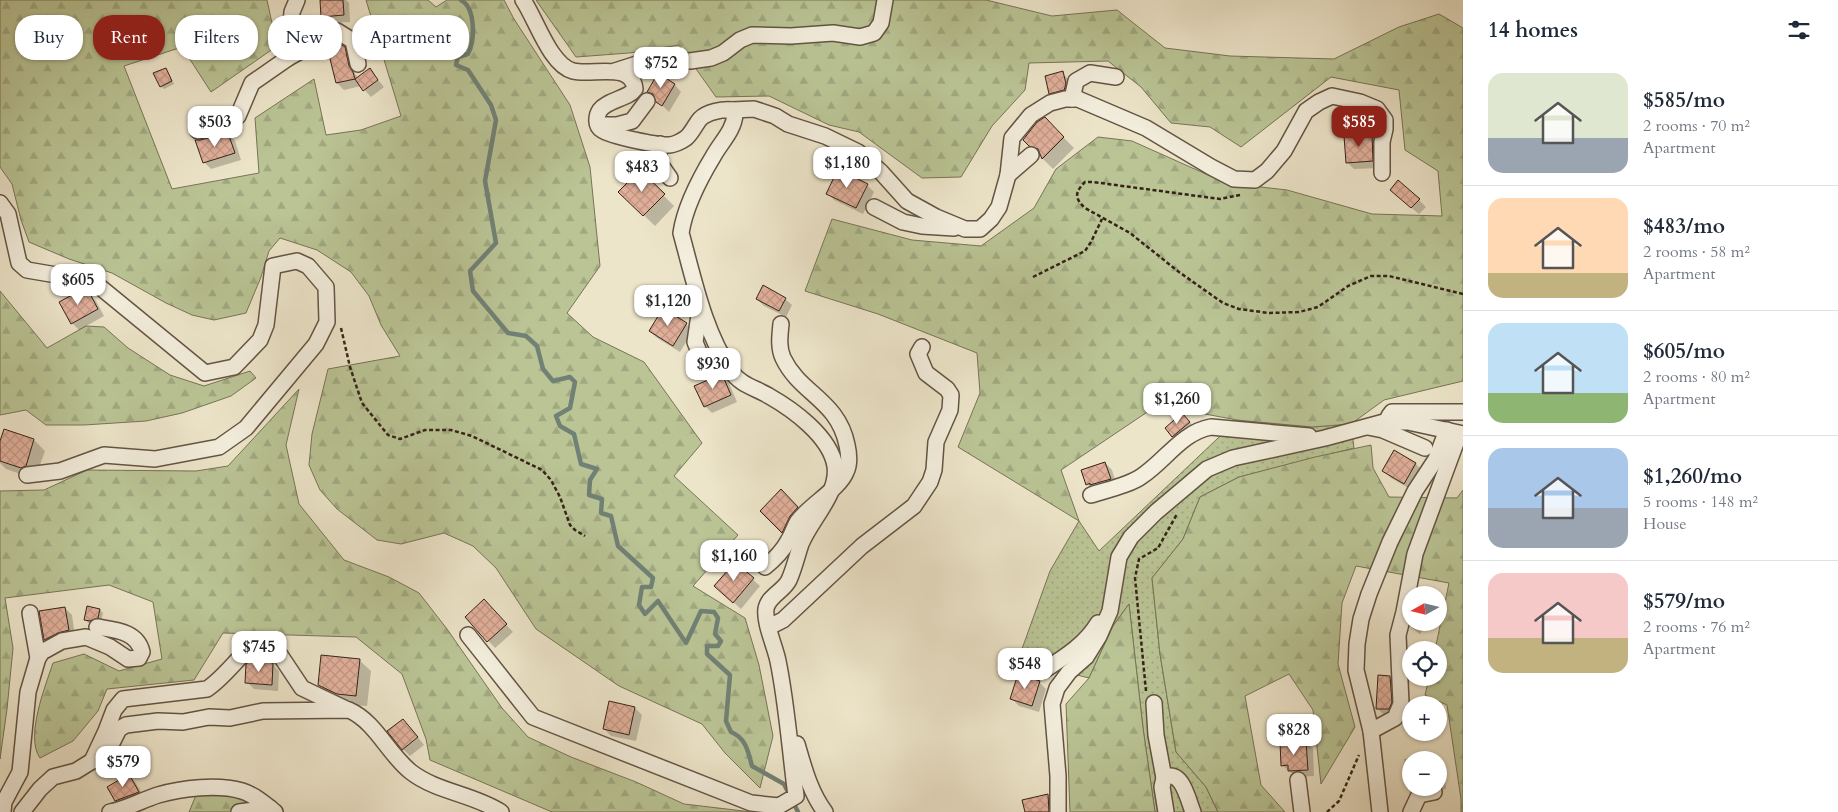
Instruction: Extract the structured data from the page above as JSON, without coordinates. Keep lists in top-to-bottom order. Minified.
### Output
{"north":"left","page":{"heading":"14 homes","chip":["Buy","Rent","Filters","New","Apartment"],"price":["$752","$503","$585","$1,180","$483","$605","$1,120","$930","$1,260","$1,160","$745","$548","$828","$579"],"list":[{"name":"$585/mo","note":"2 rooms · 70 m² · Apartment"},{"name":"$483/mo","note":"2 rooms · 58 m² · Apartment"},{"name":"$605/mo","note":"2 rooms · 80 m² · Apartment"},{"name":"$1,260/mo","note":"5 rooms · 148 m² · House"},{"name":"$579/mo","note":"2 rooms · 76 m² · Apartment"}],"map_buttons":["+","−"]}}
